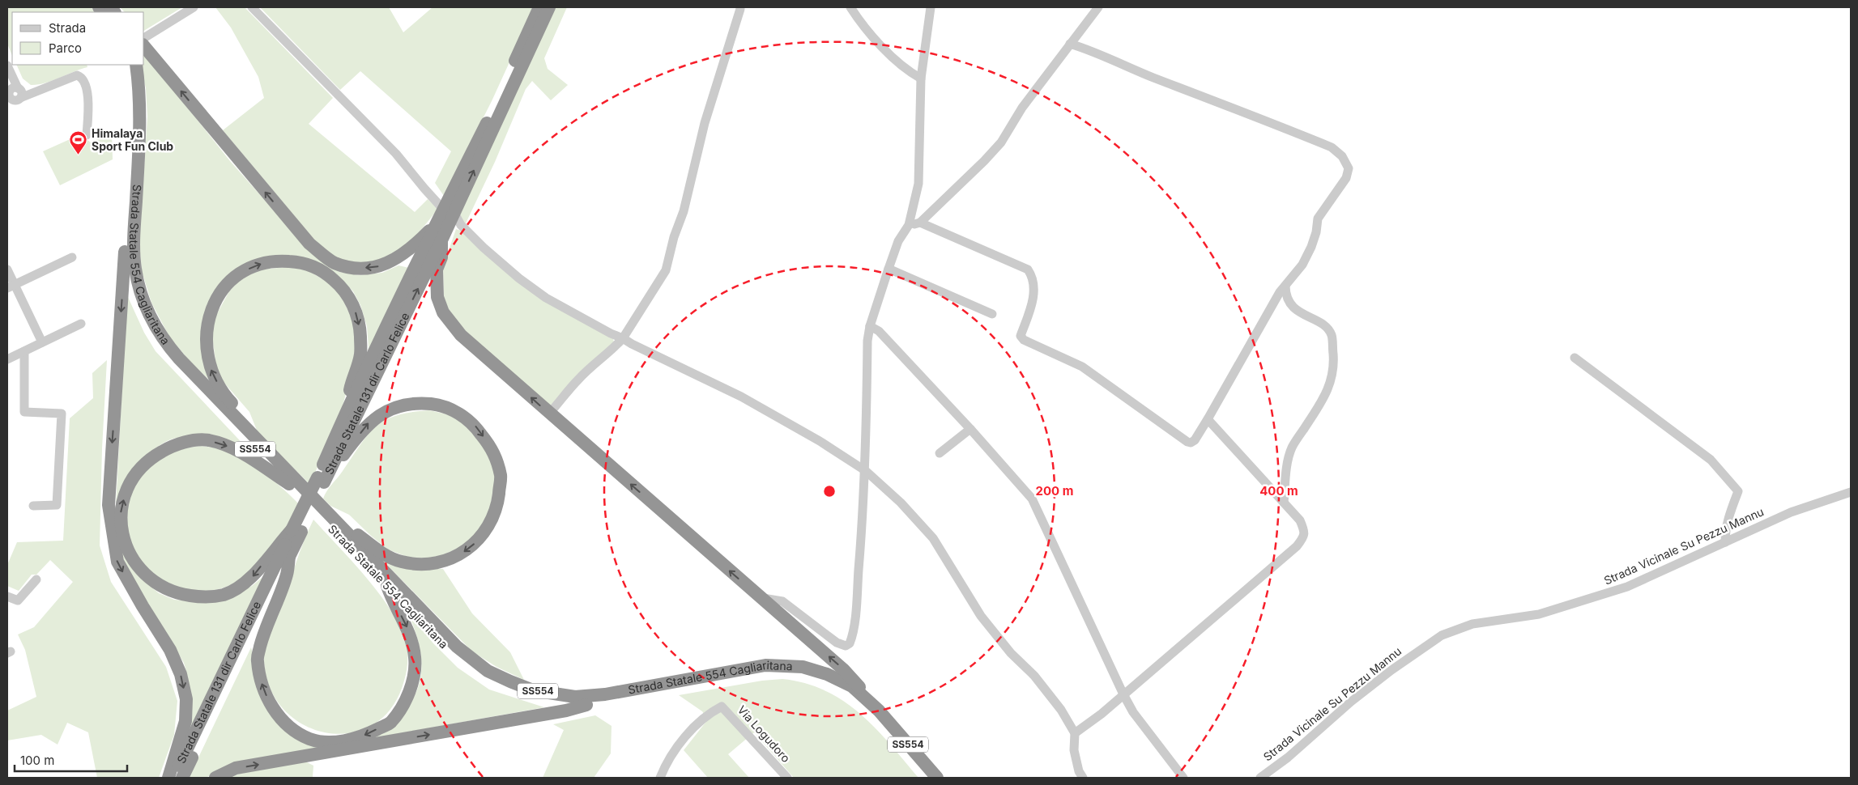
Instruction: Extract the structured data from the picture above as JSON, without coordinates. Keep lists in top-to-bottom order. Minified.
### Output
{"streets":{"highway":["Strada Statale 554 Cagliaritana","Strada Statale 131 dir Carlo Felice","SS554"],"street":["Strada Vicinale Su Pezzu Mannu","Via Logudoro"]},"crossings":[["Strada Statale 554 Cagliaritana","SS554"]],"places":{"sports":["Himalaya Sport Fun Club"]},"legend":["Strada","Parco"],"scale_bar":"100 m","rings":["200 m","400 m"]}
